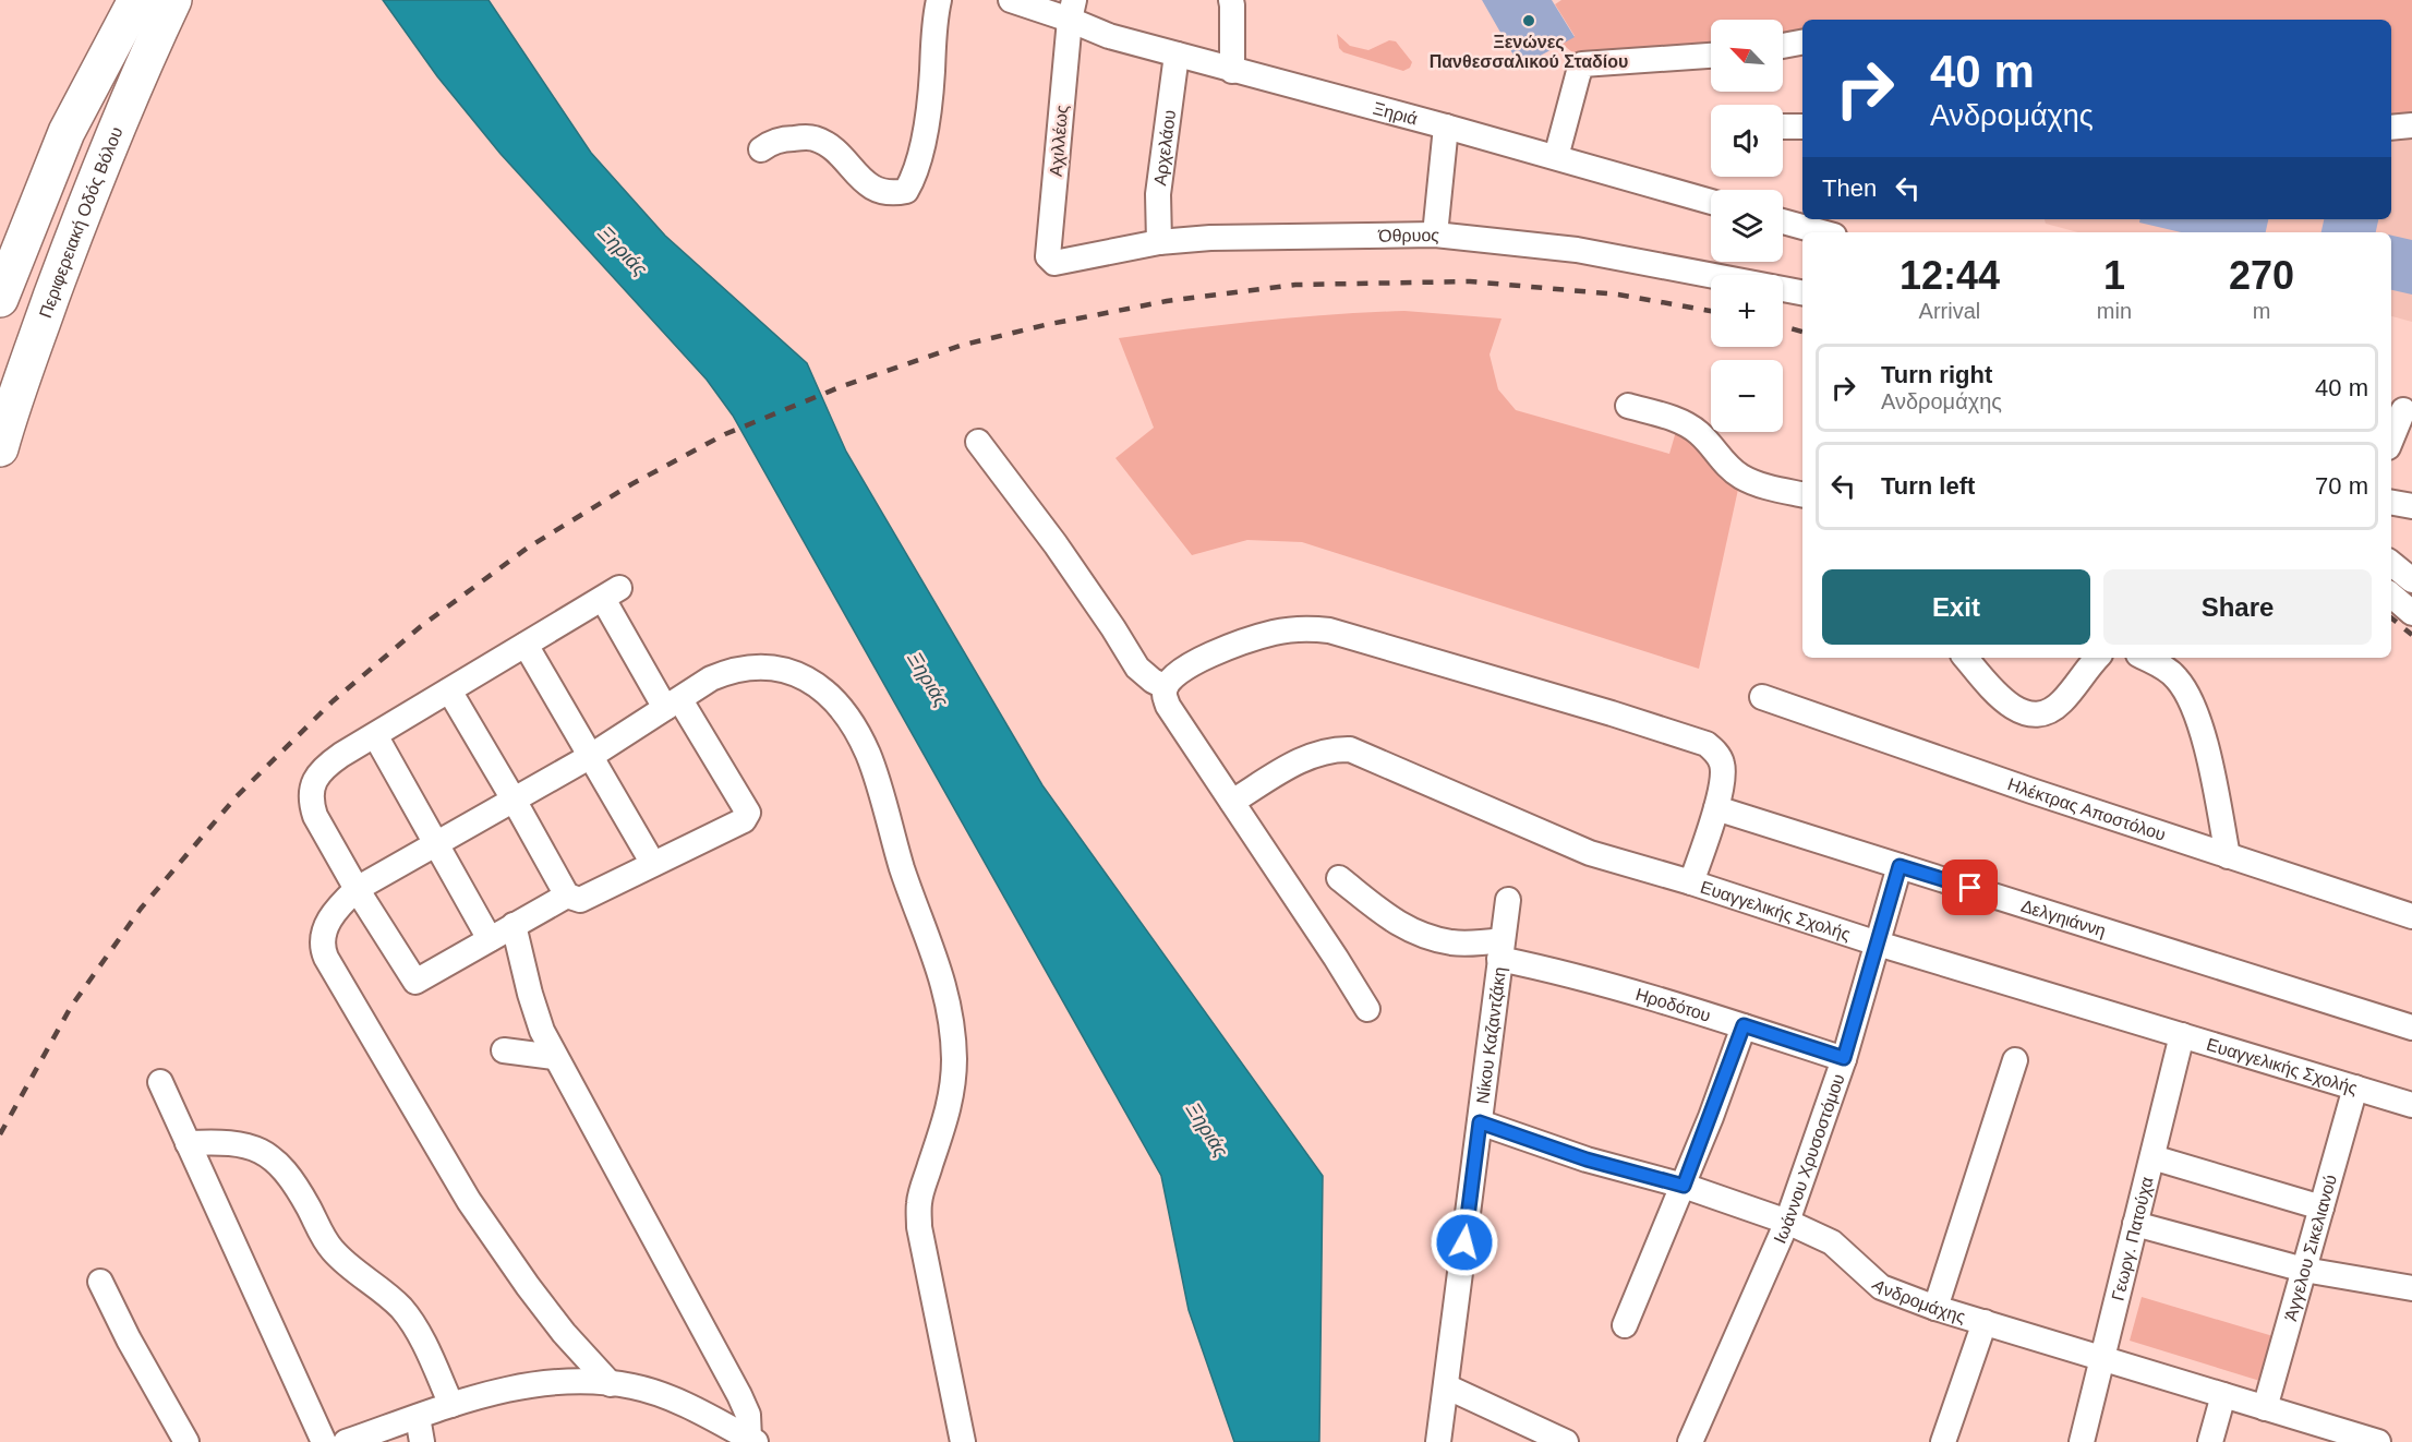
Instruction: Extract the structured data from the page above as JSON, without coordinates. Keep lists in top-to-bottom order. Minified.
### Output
{"streets":{"main road":["Περιφερειακή Οδός Βόλου"],"street":["Ξηριά","Αχιλλέως","Αρχελάου","Όθρυος","Ηλέκτρας Αποστόλου","Ευαγγελικής Σχολής","Δελγηιάννη","Ηροδότου","Νίκου Καζαντζάκη","Ιωάννου Χρυσοστόμου","Γεωργ. Πατούχα","Άγγελου Σικελιανού","Ανδρομάχης"]},"crossings":[["Ξηριά","Αχιλλέως"],["Ξηριά","Αρχελάου"],["Αχιλλέως","Όθρυος"],["Αρχελάου","Όθρυος"],["Ευαγγελικής Σχολής","Ιωάννου Χρυσοστόμου"],["Ευαγγελικής Σχολής","Γεωργ. Πατούχα"],["Ευαγγελικής Σχολής","Άγγελου Σικελιανού"],["Δελγηιάννη","Ιωάννου Χρυσοστόμου"],["Ηροδότου","Νίκου Καζαντζάκη"],["Ηροδότου","Ιωάννου Χρυσοστόμου"],["Νίκου Καζαντζάκη","Ανδρομάχης"],["Ιωάννου Χρυσοστόμου","Ανδρομάχης"],["Γεωργ. Πατούχα","Ανδρομάχης"],["Άγγελου Σικελιανού","Ανδρομάχης"]],"water":["Ξηριάς"],"places":["Ξενώνες Πανθεσσαλικού Σταδίου"],"north":"top left","page":{"map_buttons":["+","−"],"turn":["40 m","Ανδρομάχης"],"then":"Then","eta":["12:44","Arrival","1","min","270","m"],"list":[{"name":"Turn right","note":"Ανδρομάχης","value":"40 m"},{"name":"Turn left","value":"70 m"}],"buttons":["Exit","Share"]}}
